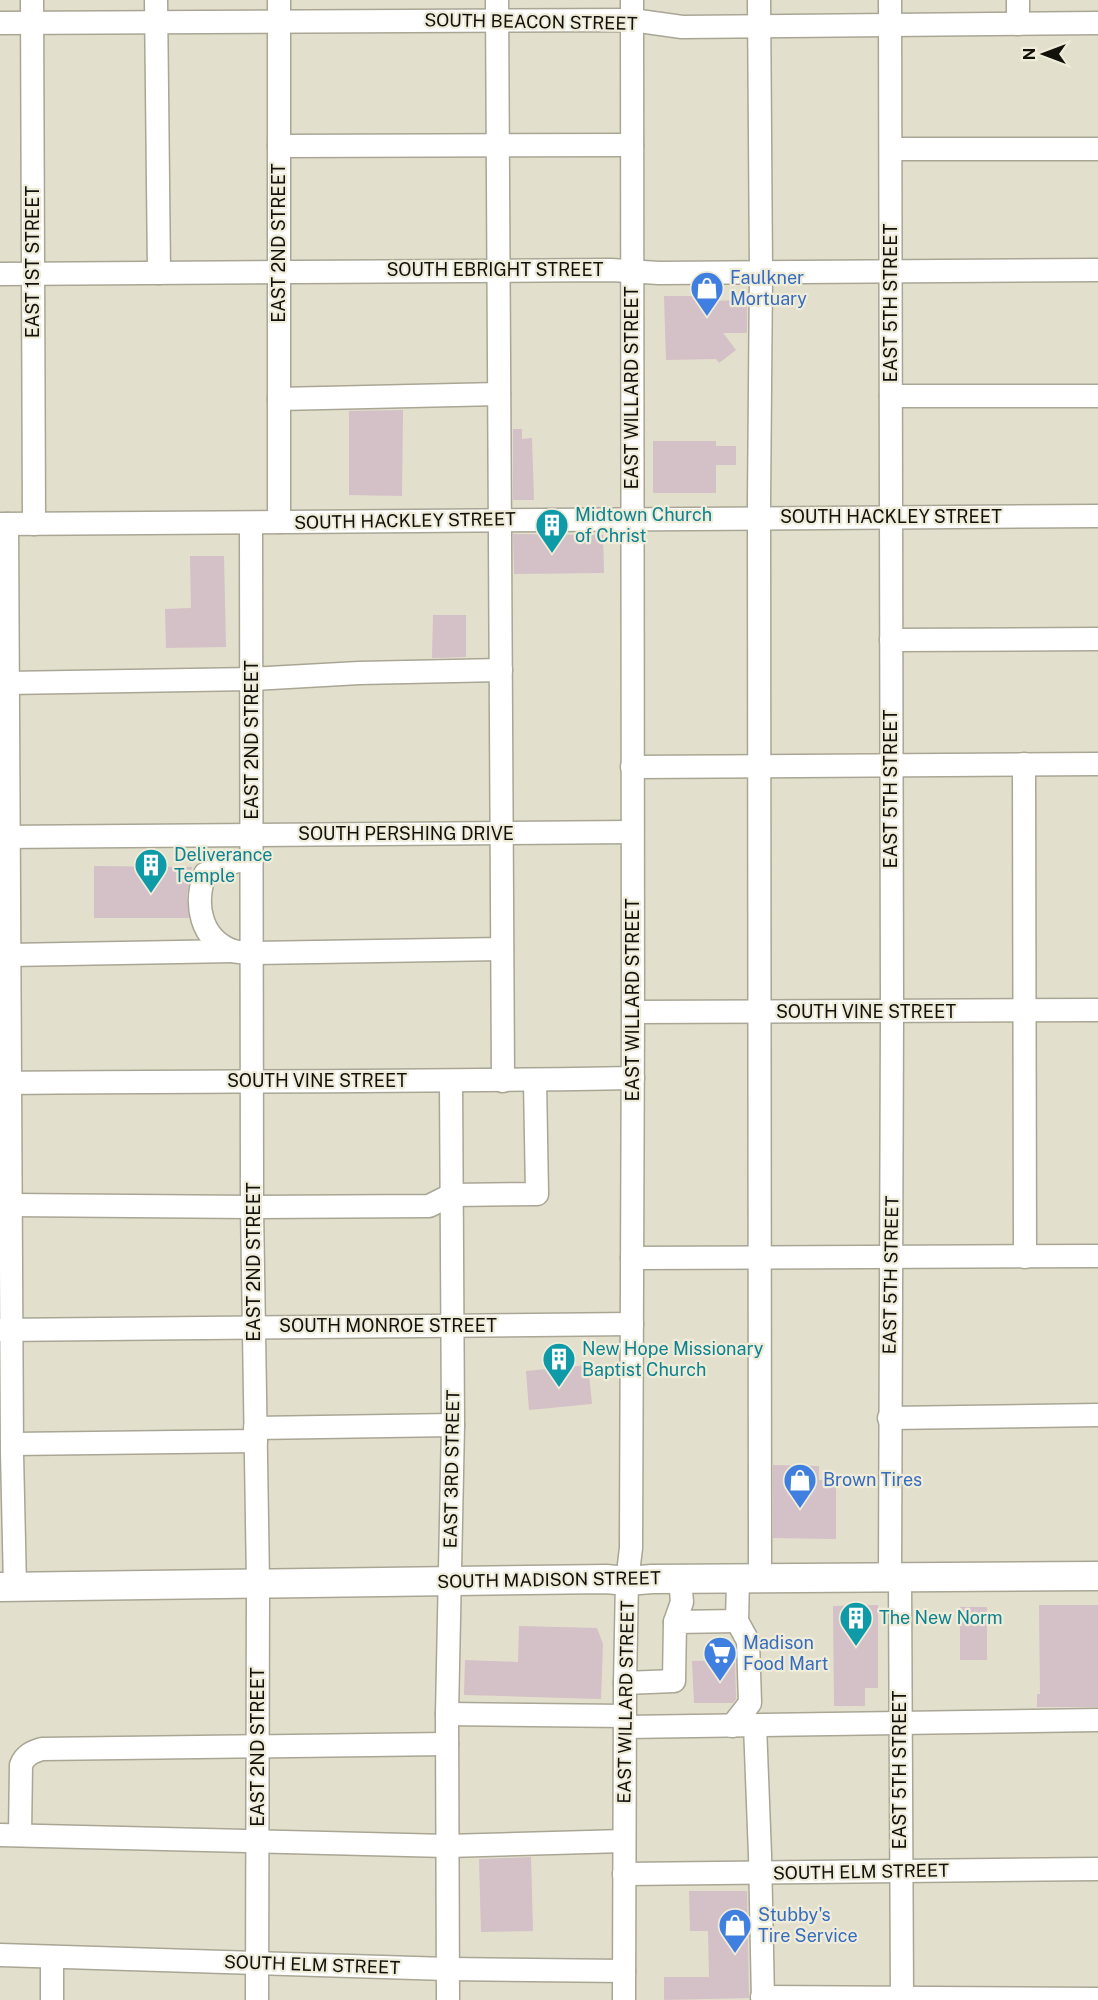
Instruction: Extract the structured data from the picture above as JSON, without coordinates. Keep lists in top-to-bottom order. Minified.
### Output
{"streets":{"main road":["SOUTH MADISON STREET"],"street":["SOUTH BEACON STREET","EAST 2ND STREET","EAST 1ST STREET","SOUTH EBRIGHT STREET","EAST 5TH STREET","EAST WILLARD STREET","SOUTH HACKLEY STREET","SOUTH PERSHING DRIVE","SOUTH VINE STREET","SOUTH MONROE STREET","EAST 3RD STREET","SOUTH ELM STREET"]},"crossings":[["SOUTH BEACON STREET","EAST 2ND STREET"],["SOUTH BEACON STREET","EAST 1ST STREET"],["SOUTH BEACON STREET","EAST 5TH STREET"],["SOUTH BEACON STREET","EAST WILLARD STREET"],["EAST 2ND STREET","SOUTH EBRIGHT STREET"],["EAST 2ND STREET","SOUTH HACKLEY STREET"],["EAST 2ND STREET","SOUTH PERSHING DRIVE"],["EAST 2ND STREET","SOUTH VINE STREET"],["EAST 2ND STREET","SOUTH MONROE STREET"],["EAST 2ND STREET","SOUTH MADISON STREET"],["EAST 2ND STREET","SOUTH ELM STREET"],["EAST 1ST STREET","SOUTH EBRIGHT STREET"],["EAST 1ST STREET","SOUTH HACKLEY STREET"],["SOUTH EBRIGHT STREET","EAST 5TH STREET"],["SOUTH EBRIGHT STREET","EAST WILLARD STREET"],["EAST 5TH STREET","SOUTH HACKLEY STREET"],["EAST 5TH STREET","SOUTH VINE STREET"],["EAST 5TH STREET","SOUTH MADISON STREET"],["EAST 5TH STREET","SOUTH ELM STREET"],["EAST WILLARD STREET","SOUTH HACKLEY STREET"],["EAST WILLARD STREET","SOUTH PERSHING DRIVE"],["EAST WILLARD STREET","SOUTH VINE STREET"],["EAST WILLARD STREET","SOUTH MONROE STREET"],["EAST WILLARD STREET","SOUTH MADISON STREET"],["EAST WILLARD STREET","SOUTH ELM STREET"],["SOUTH VINE STREET","EAST 3RD STREET"],["SOUTH MONROE STREET","EAST 3RD STREET"],["EAST 3RD STREET","SOUTH MADISON STREET"],["EAST 3RD STREET","SOUTH ELM STREET"]],"places":{"shop":["Faulkner Mortuary","Brown Tires","Stubby's Tire Service"],"building":["Midtown Church of Christ","Deliverance Temple","New Hope Missionary Baptist Church","The New Norm"],"supermarket":["Madison Food Mart"]},"north":"left"}
